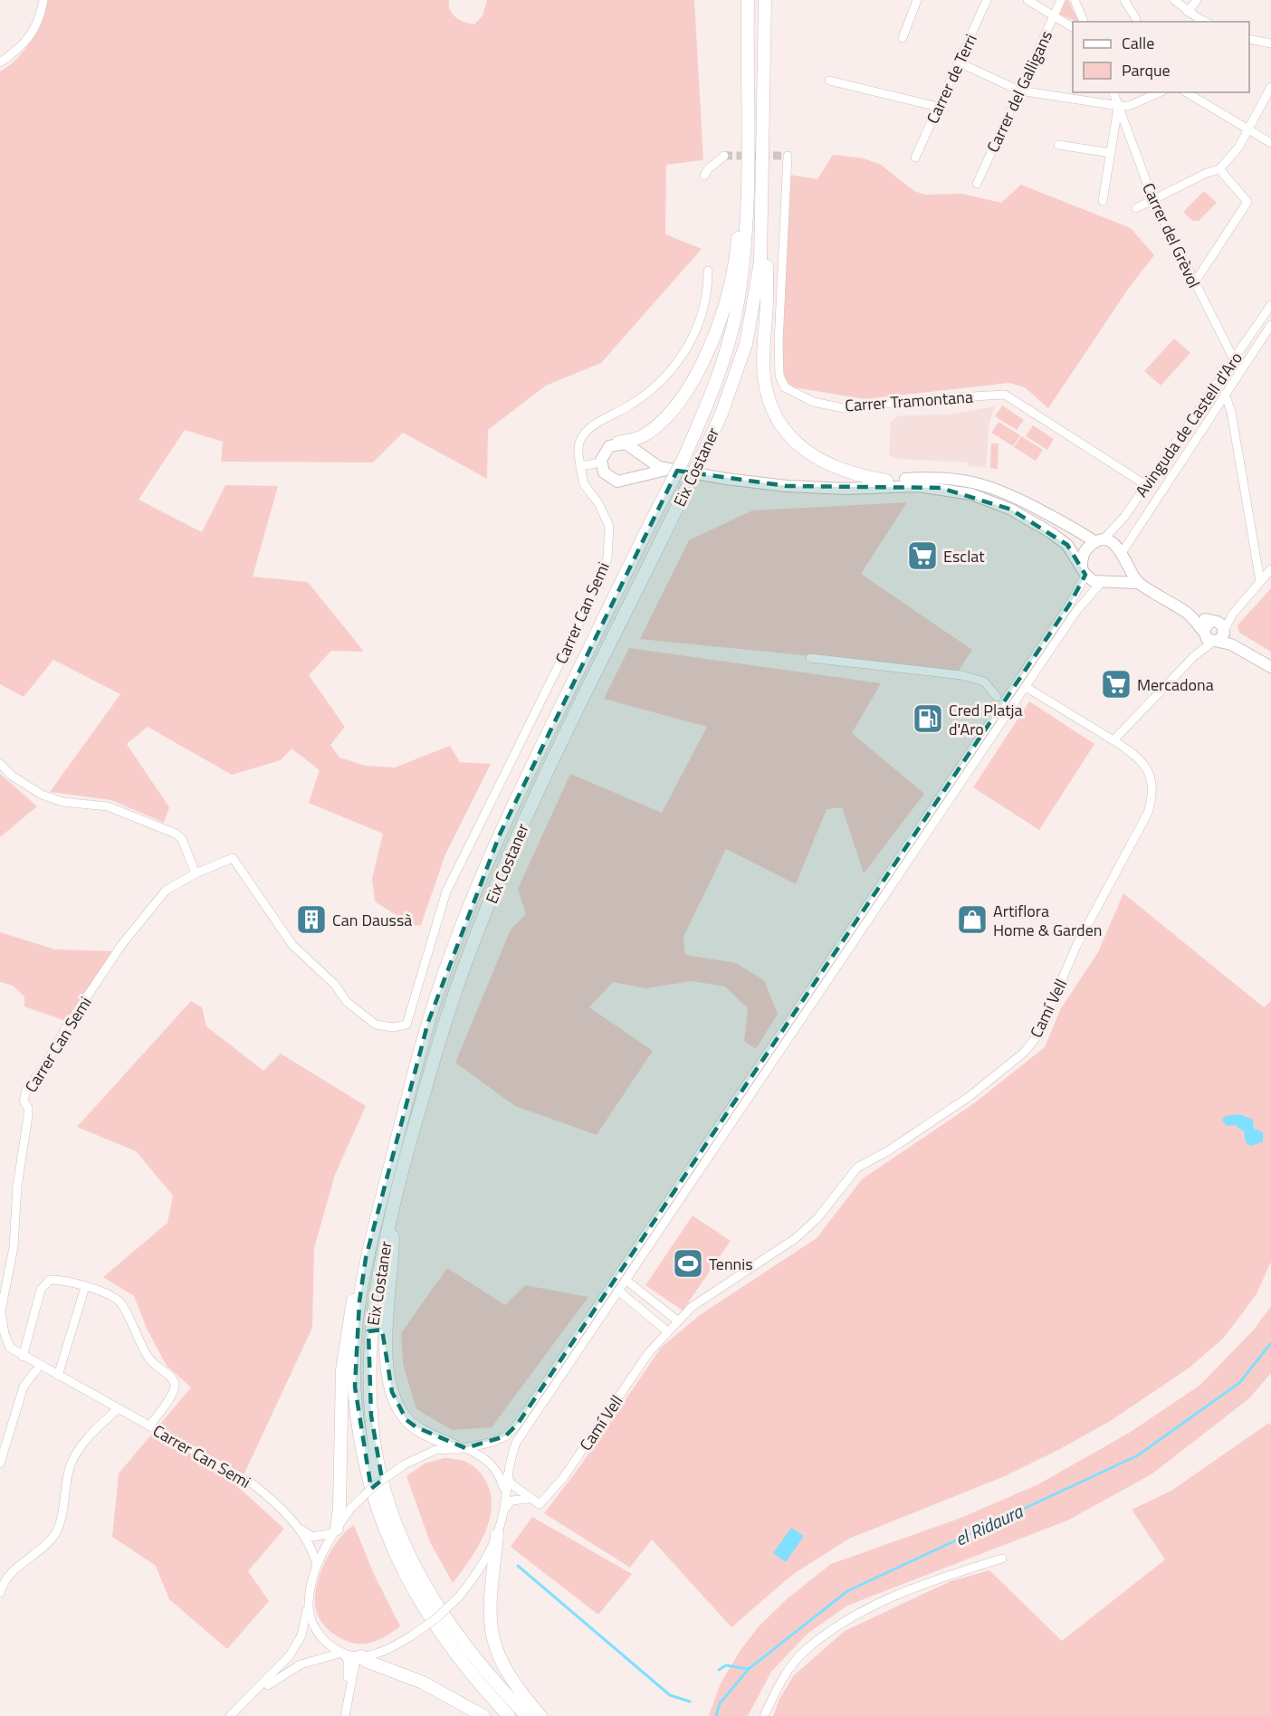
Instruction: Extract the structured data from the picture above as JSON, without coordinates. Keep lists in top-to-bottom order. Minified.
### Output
{"streets":{"highway":["Eix Costaner"],"street":["Carrer de Terri","Carrer del Galligans","Carrer del Grèvol","Carrer Tramontana","Avinguda de Castell d'Aro","Carrer Can Semi","Camí Vell"]},"crossings":[["Carrer del Grèvol","Avinguda de Castell d'Aro"],["Carrer Tramontana","Avinguda de Castell d'Aro"]],"water":["el Ridaura"],"places":{"supermarket":["Esclat","Mercadona"],"fuel station":["Cred Platja d'Aro"],"building":["Can Daussà"],"shop":["Artiflora Home & Garden"],"sports":["Tennis"]},"legend":["Calle","Parque"]}
